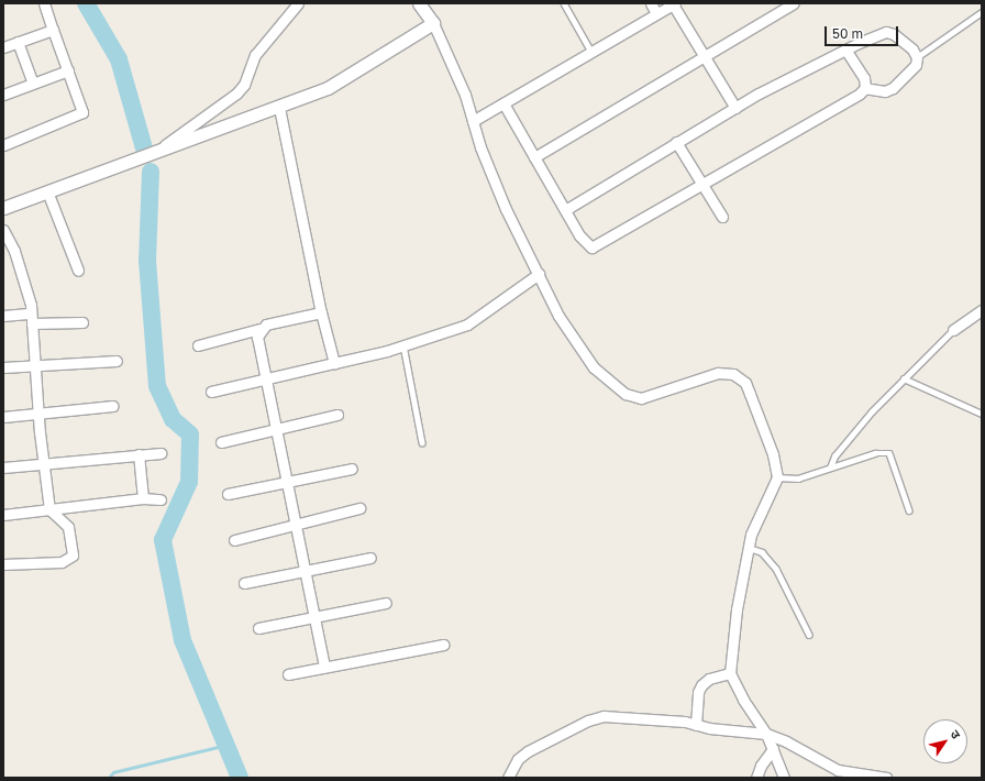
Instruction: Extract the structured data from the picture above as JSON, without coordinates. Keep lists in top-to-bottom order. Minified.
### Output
{"scale_bar":"50 m","north":"top right"}
